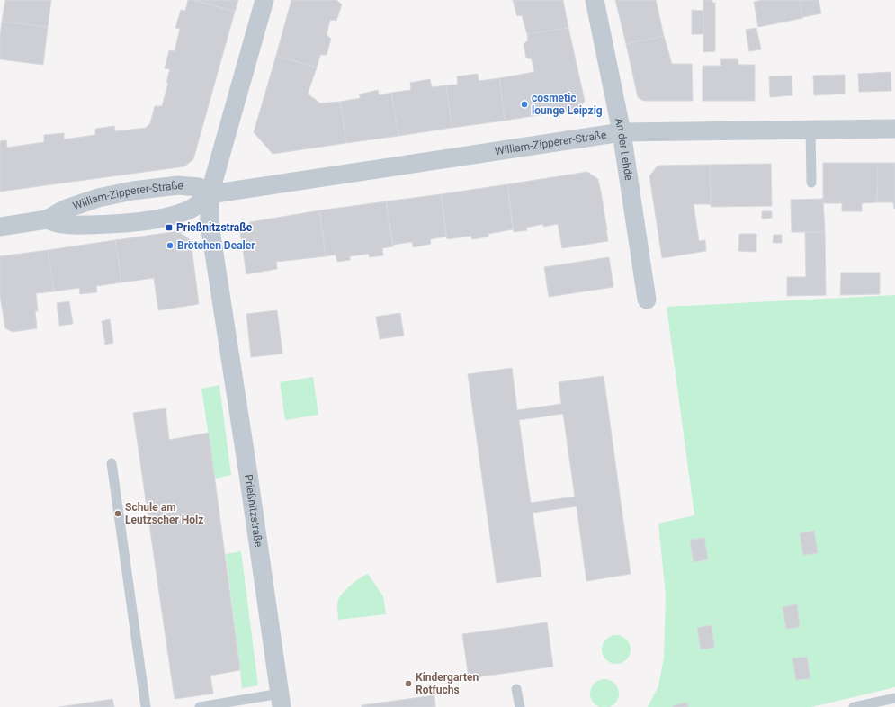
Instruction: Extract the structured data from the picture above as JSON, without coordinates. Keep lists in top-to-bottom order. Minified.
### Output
{"streets":{"street":["William-Zipperer-Straße","An der Lehde","Prießnitzstraße"]},"crossings":[["William-Zipperer-Straße","An der Lehde"],["William-Zipperer-Straße","Prießnitzstraße"]],"places":{"other":["cosmetic lounge Leipzig","Brötchen Dealer","Schule am Leutzscher Holz","Kindergarten Rotfuchs"],"transit":["Prießnitzstraße"]}}
